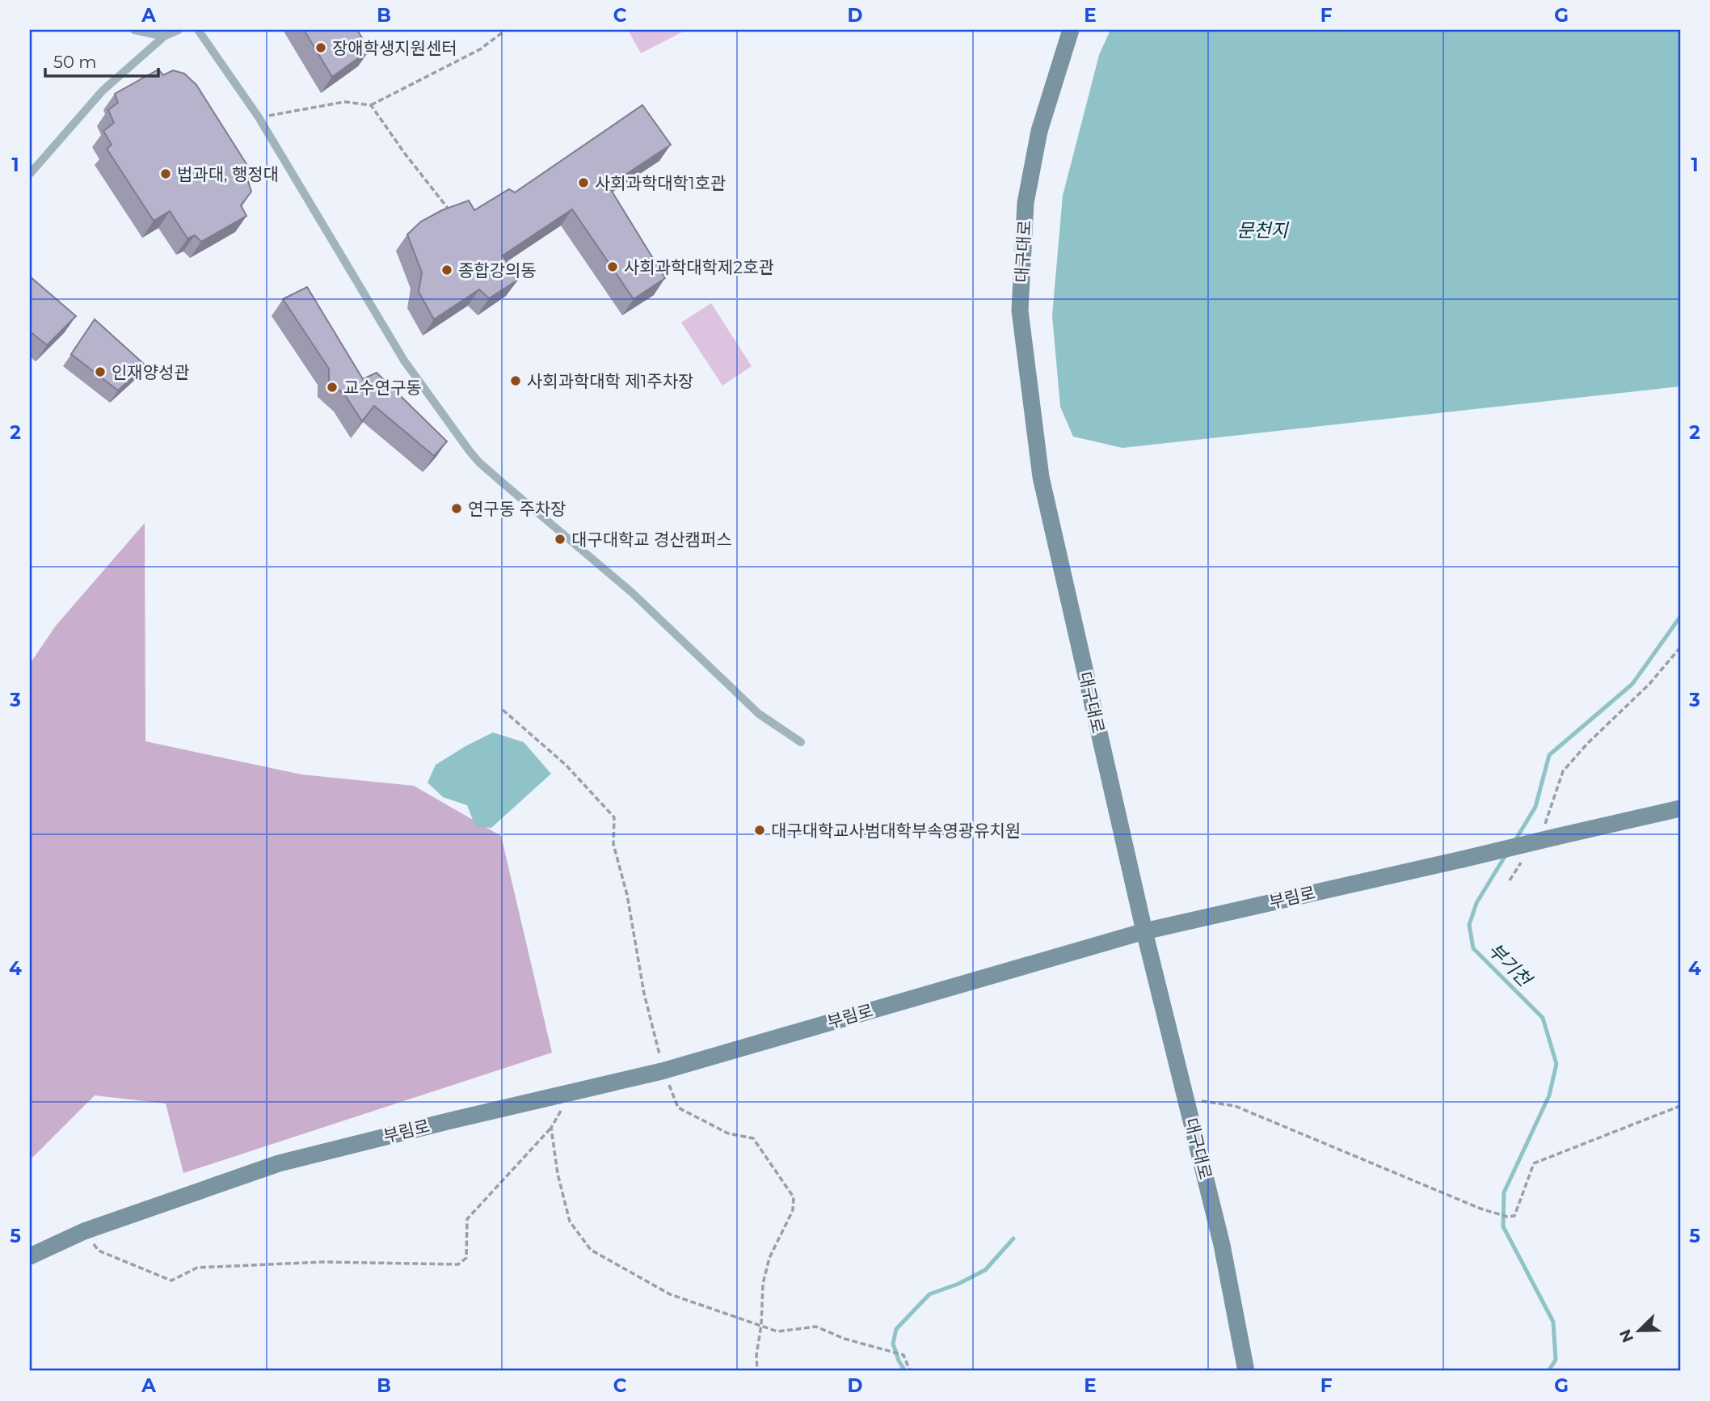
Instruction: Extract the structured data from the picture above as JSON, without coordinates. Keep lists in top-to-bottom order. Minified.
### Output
{"streets":{"street":["대구대로","부림로"]},"crossings":[["대구대로","부림로"]],"water":["문천지","부기천"],"places":["장애학생지원센터","법과대, 행정대","사회과학대학1호관","사회과학대학제2호관","종합강의동","인재양성관","사회과학대학 제1주차장","교수연구동","연구동 주차장","대구대학교 경산캠퍼스","대구대학교사범대학부속영광유치원"],"scale_bar":"50 m","north":"bottom left","grid":{"columns":["A","B","C","D","E","F","G"],"rows":["1","2","3","4","5"]}}
